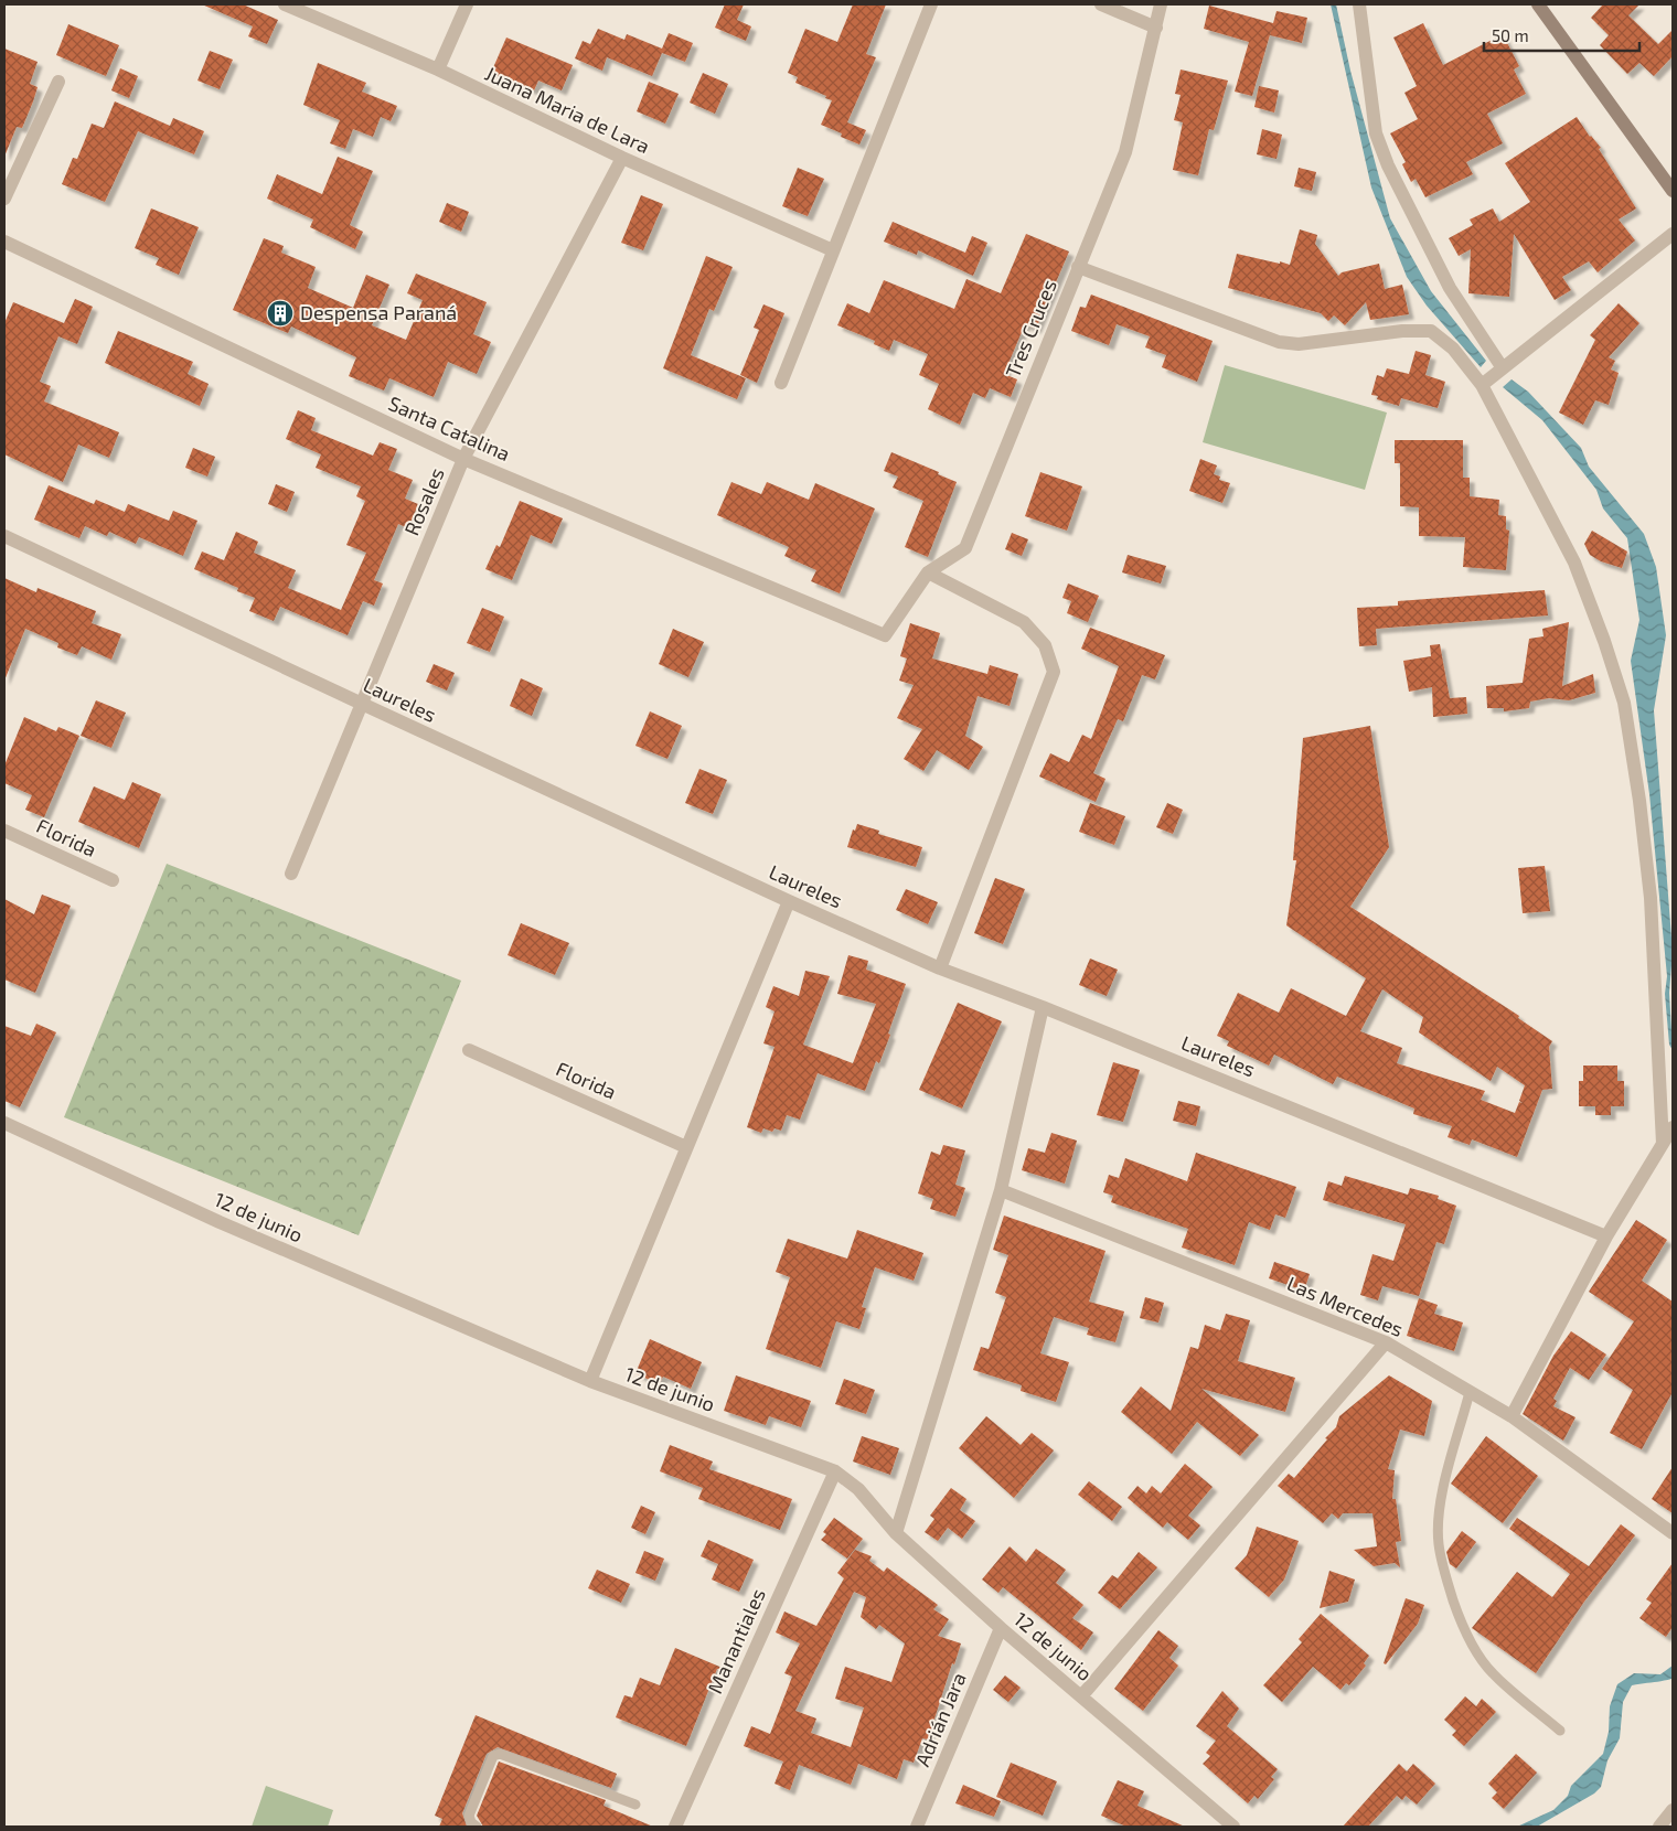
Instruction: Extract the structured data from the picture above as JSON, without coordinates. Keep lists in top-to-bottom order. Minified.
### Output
{"streets":{"street":["Juana Maria de Lara","Tres Cruces","Santa Catalina","Rosales","Laureles","Florida","12 de junio","Las Mercedes","Manantiales","Adrián Jara"]},"crossings":[["Juana Maria de Lara","Rosales"],["Tres Cruces","Santa Catalina"],["Santa Catalina","Rosales"],["Rosales","Laureles"],["12 de junio","Manantiales"],["12 de junio","Adrián Jara"]],"places":{"building":["Despensa Paraná"]},"scale_bar":"50 m"}
